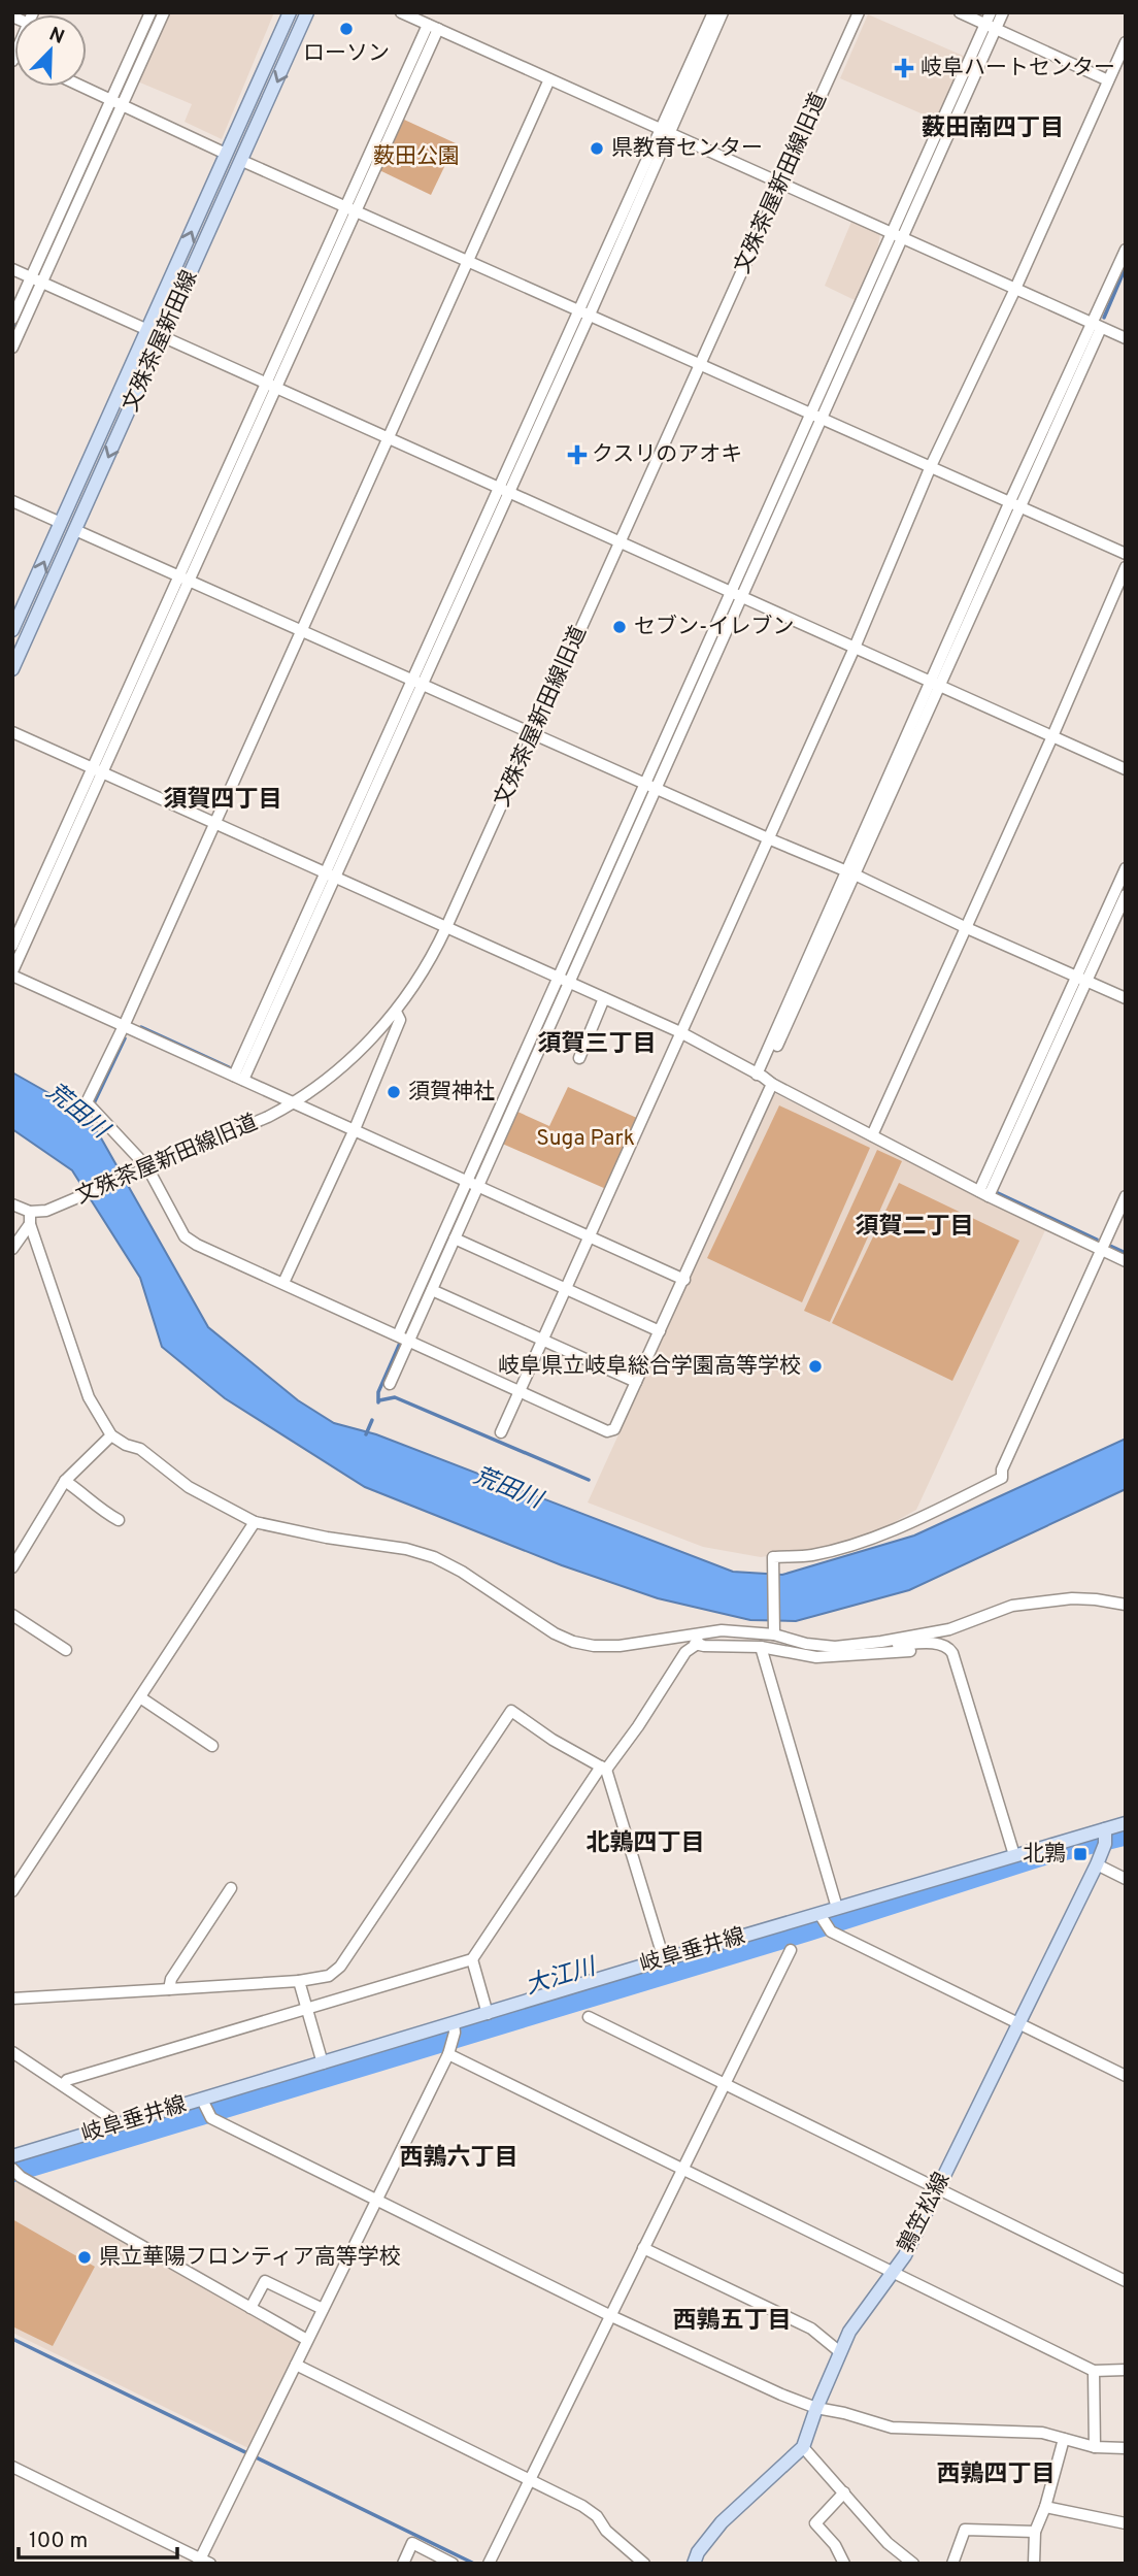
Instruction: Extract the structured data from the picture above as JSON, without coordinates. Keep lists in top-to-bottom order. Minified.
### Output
{"streets":{"main road":["文殊茶屋新田線","岐阜垂井線","鶉笠松線"],"street":["文殊茶屋新田線旧道"]},"crossings":[["岐阜垂井線","鶉笠松線"]],"districts":["薮田南四丁目","須賀四丁目","須賀三丁目","須賀二丁目","北鶉四丁目","西鶉六丁目","西鶉五丁目","西鶉四丁目"],"water":["荒田川","大江川"],"parks":["薮田公園","Suga Park"],"places":{"other":["ローソン","県教育センター","セブン-イレブン","須賀神社","岐阜県立岐阜総合学園高等学校","県立華陽フロンティア高等学校"],"health":["岐阜ハートセンター","クスリのアオキ"],"transit":["北鶉"]},"scale_bar":"100 m","north":"top right"}
